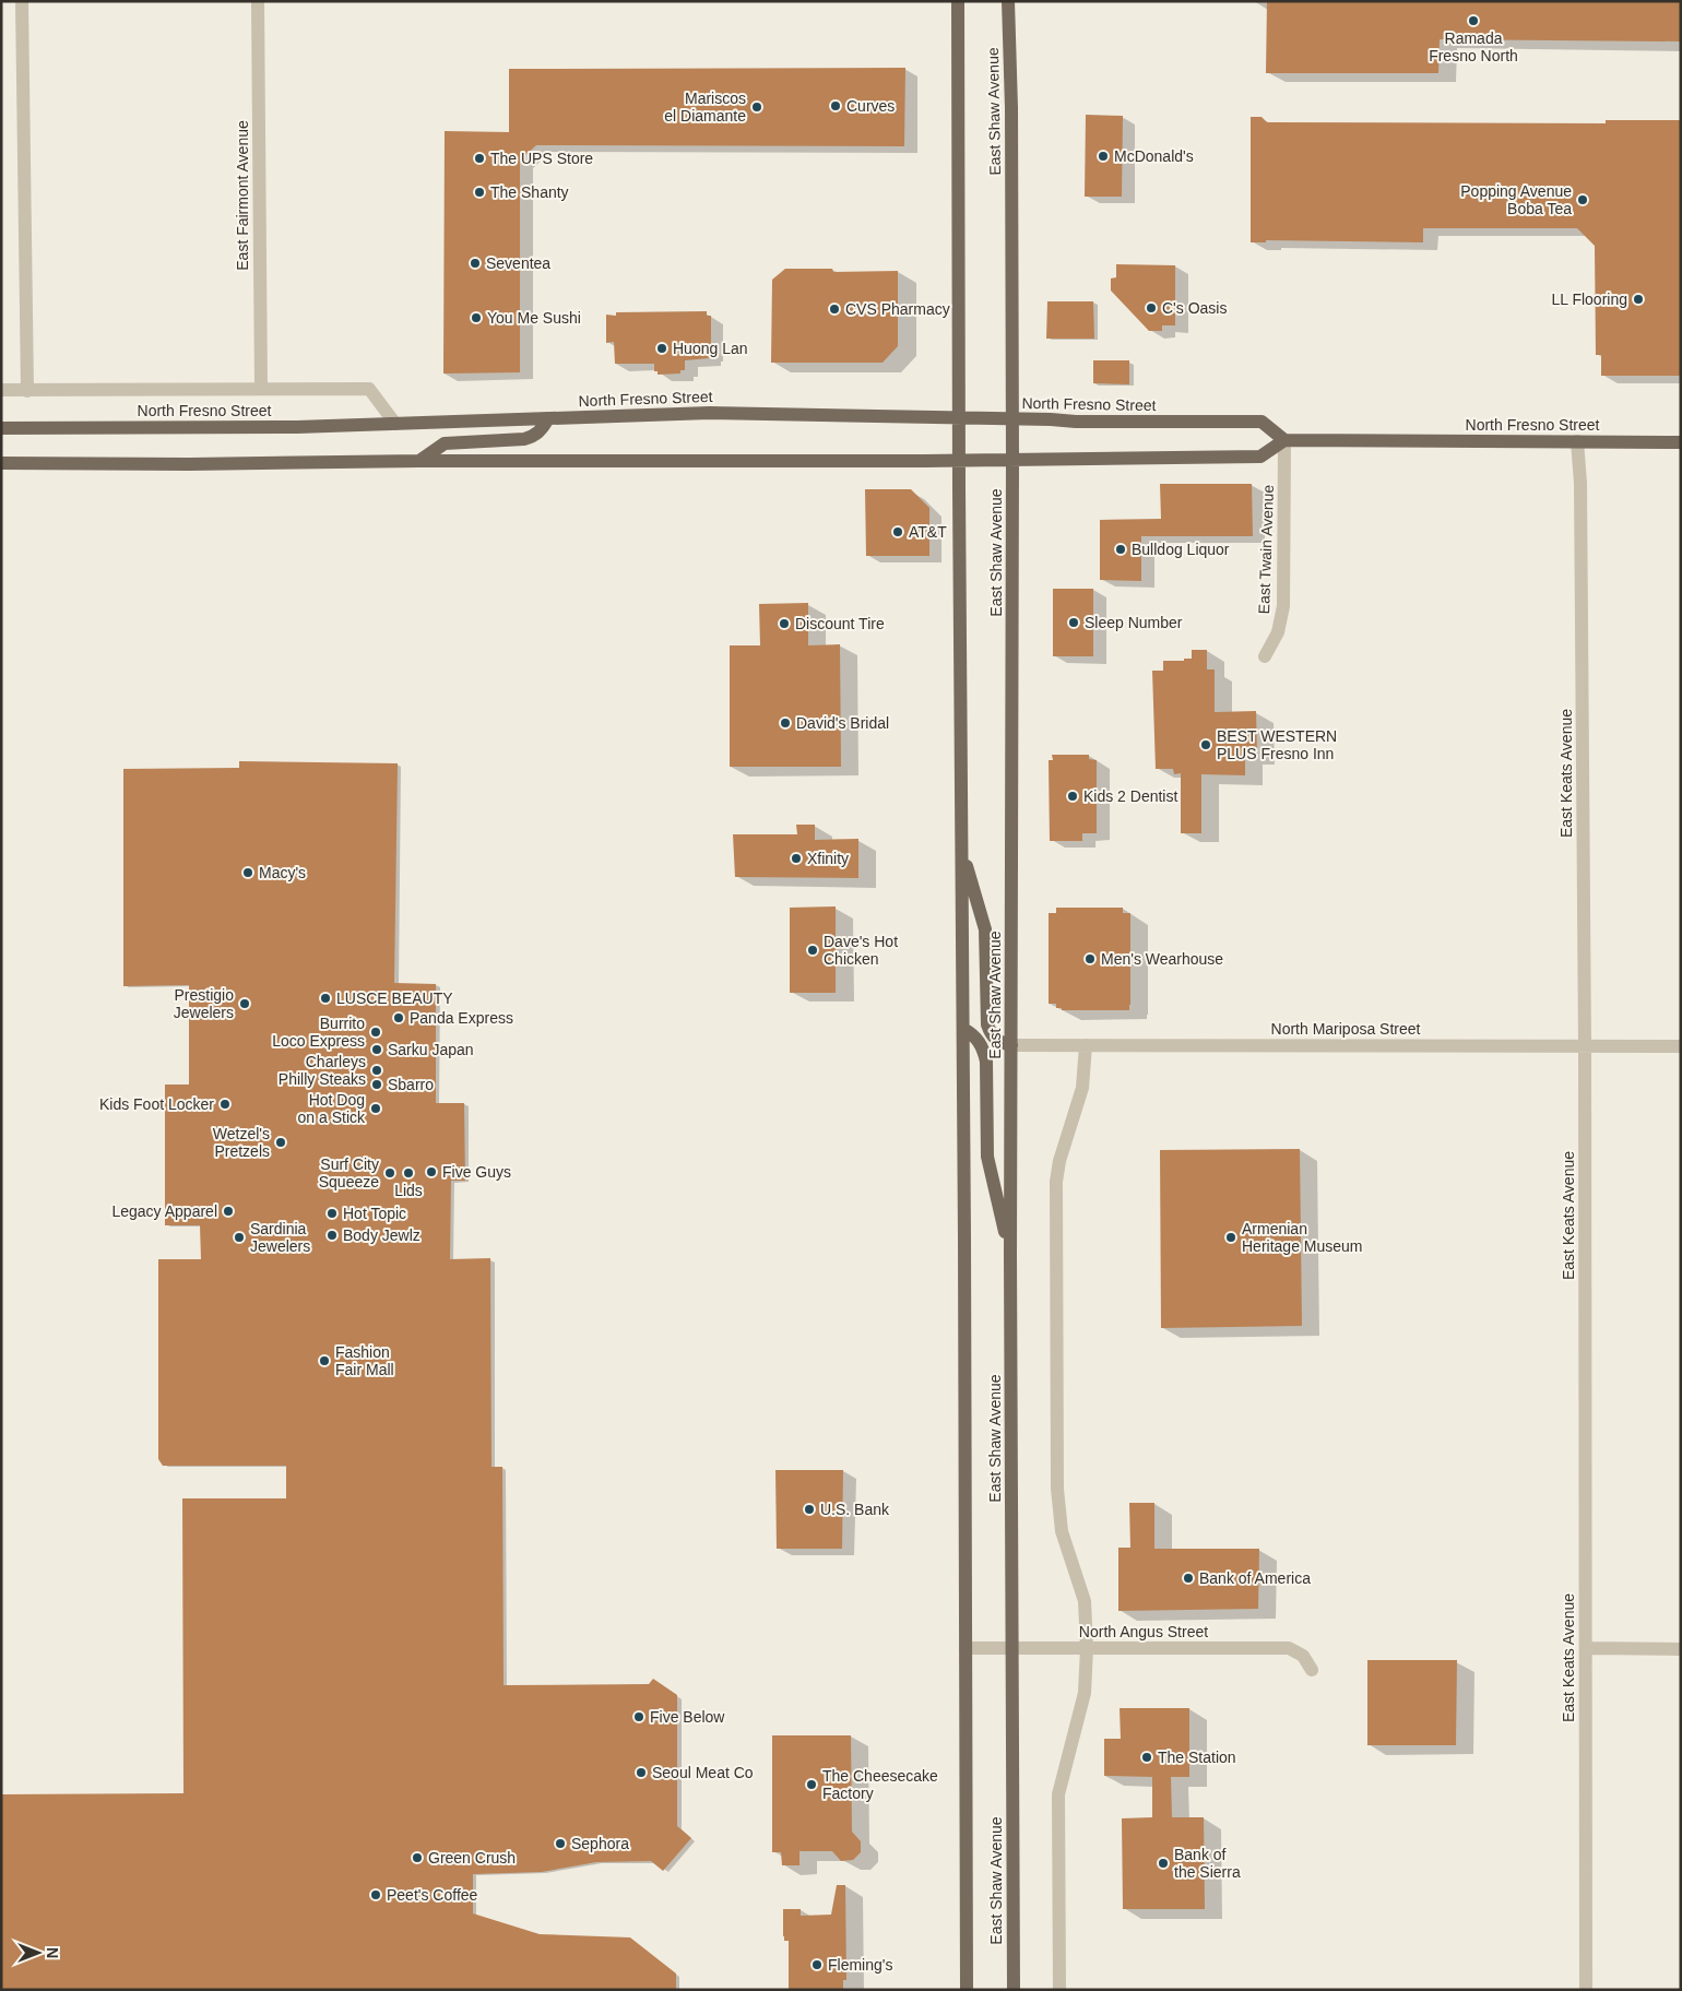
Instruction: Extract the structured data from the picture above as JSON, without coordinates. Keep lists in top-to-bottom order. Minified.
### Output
{"streets":{"main road":["East Shaw Avenue","North Fresno Street"],"street":["East Fairmont Avenue","East Twain Avenue","East Keats Avenue","North Mariposa Street","North Angus Street"]},"crossings":[["East Shaw Avenue","North Fresno Street"],["East Shaw Avenue","North Mariposa Street"],["East Shaw Avenue","North Angus Street"],["North Fresno Street","East Twain Avenue"],["North Fresno Street","East Keats Avenue"],["East Keats Avenue","North Mariposa Street"]],"places":["Ramada Fresno North","Curves","Mariscos el Diamante","McDonald's","The UPS Store","The Shanty","Popping Avenue Boba Tea","Seventea","LL Flooring","C's Oasis","CVS Pharmacy","You Me Sushi","Huong Lan","AT&T","Bulldog Liquor","Sleep Number","Discount Tire","David's Bridal","BEST WESTERN PLUS Fresno Inn","Kids 2 Dentist","Xfinity","Macy's","Dave's Hot Chicken","Men's Wearhouse","LUSCE BEAUTY","Prestigio Jewelers","Panda Express","Burrito Loco Express","Sarku Japan","Charleys Philly Steaks","Sbarro","Kids Foot Locker","Hot Dog on a Stick","Wetzel's Pretzels","Five Guys","Surf City Squeeze","Lids","Legacy Apparel","Hot Topic","Body Jewlz","Sardinia Jewelers","Armenian Heritage Museum","Fashion Fair Mall","U.S. Bank","Bank of America","Five Below","The Station","Seoul Meat Co","The Cheesecake Factory","Sephora","Green Crush","Bank of the Sierra","Peet's Coffee","Fleming's"],"north":"right"}
